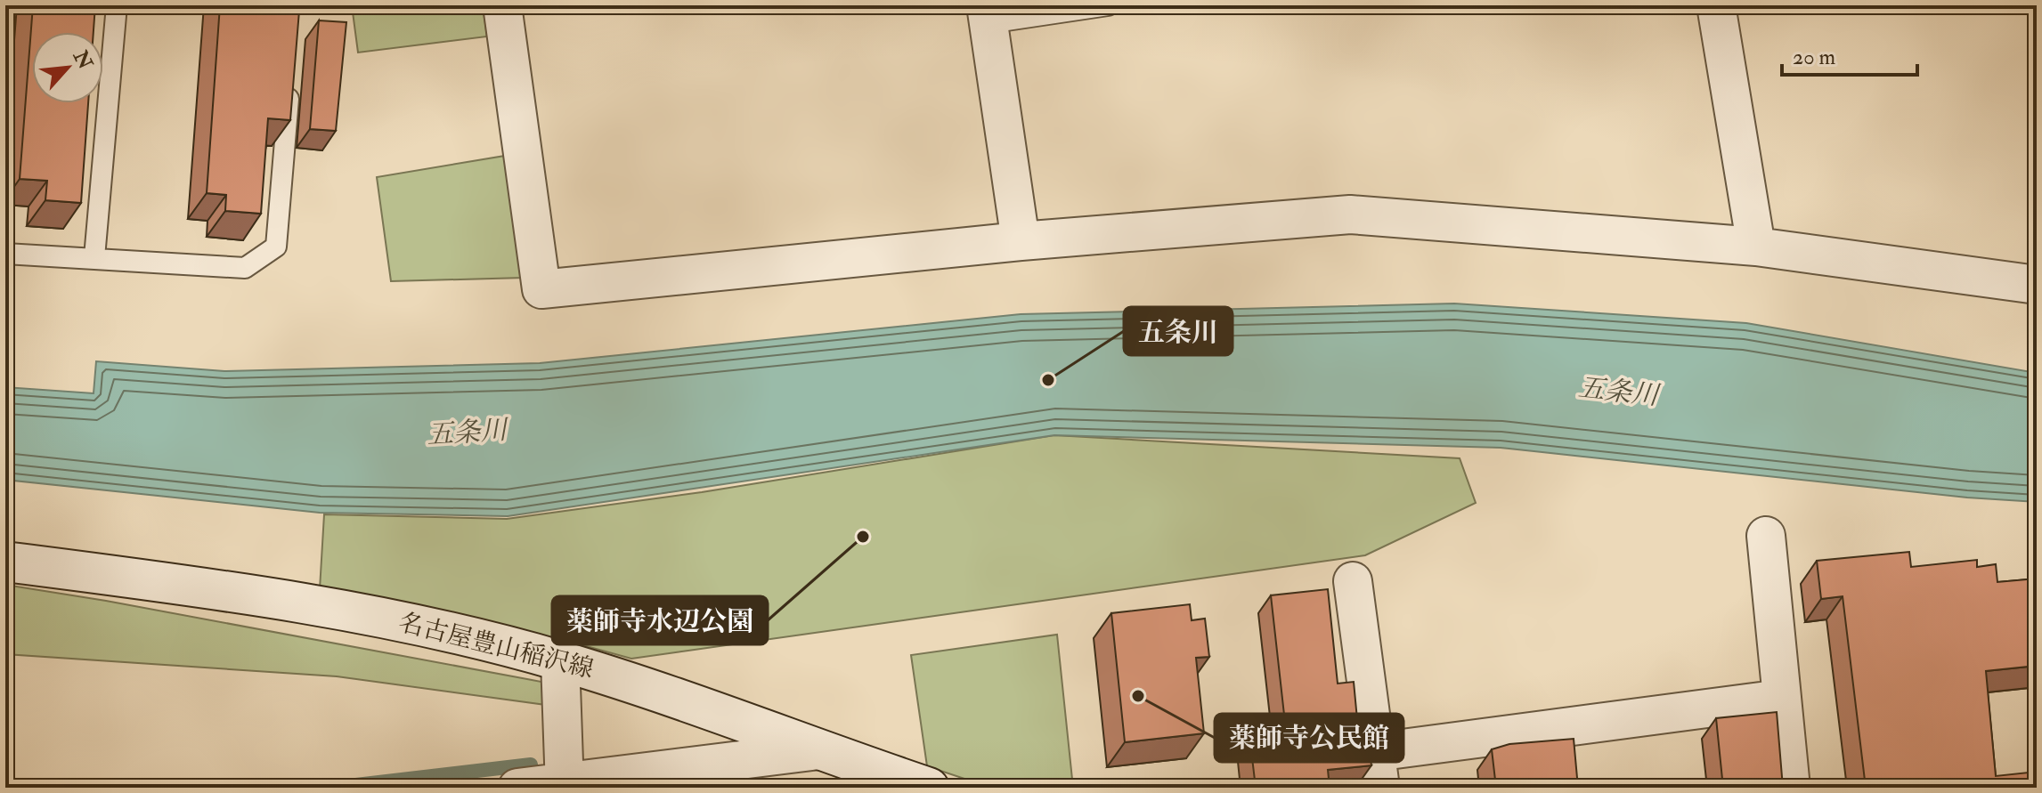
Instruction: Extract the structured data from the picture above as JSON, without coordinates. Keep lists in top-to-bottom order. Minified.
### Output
{"streets":{"main road":["名古屋豊山稲沢線"]},"water":["五条川"],"places":["五条川","薬師寺水辺公園","薬師寺公民館"],"scale_bar":"20 m","north":"top right"}
